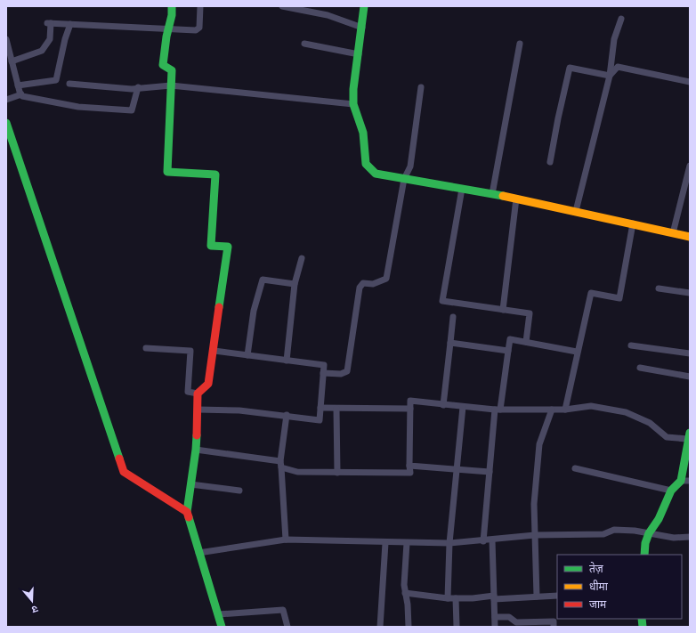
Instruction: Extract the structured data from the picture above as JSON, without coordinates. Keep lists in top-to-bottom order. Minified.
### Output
{"legend":["तेज़","धीमा","जाम"],"north":"bottom"}
